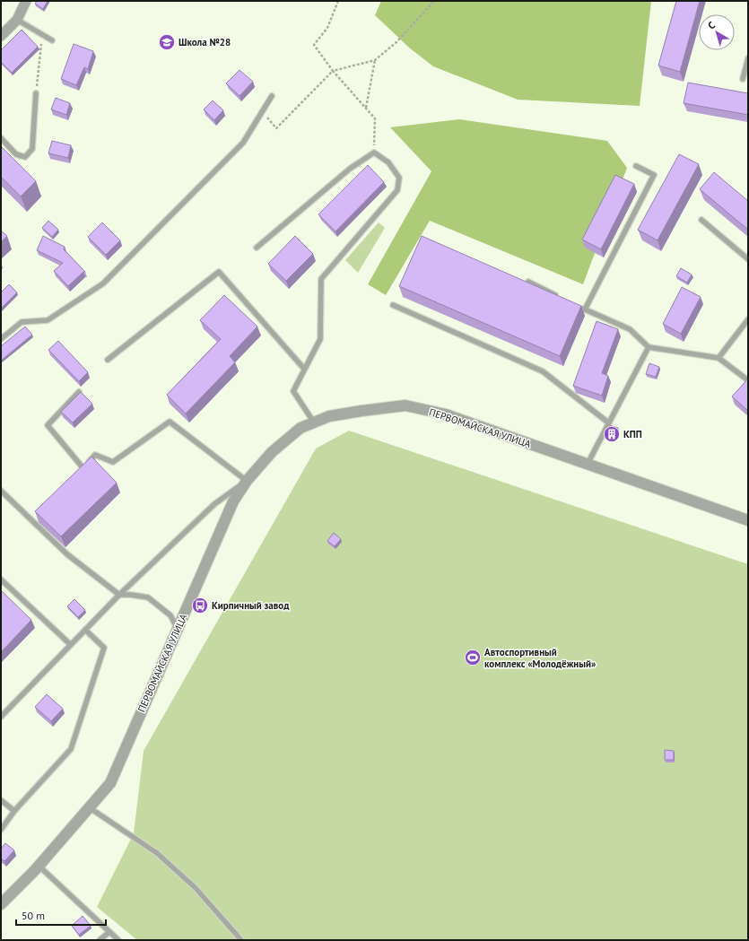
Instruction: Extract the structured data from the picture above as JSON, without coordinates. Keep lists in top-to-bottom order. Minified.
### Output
{"streets":{"street":["ПЕРВОМАЙСКАЯ УЛИЦА"]},"places":{"school or university":["Школа №28"],"building":["КПП"],"bus stop":["Кирпичный завод"],"sports":["Автоспортивный комплекс «Молодёжный»"]},"scale_bar":"50 m","north":"top left"}
